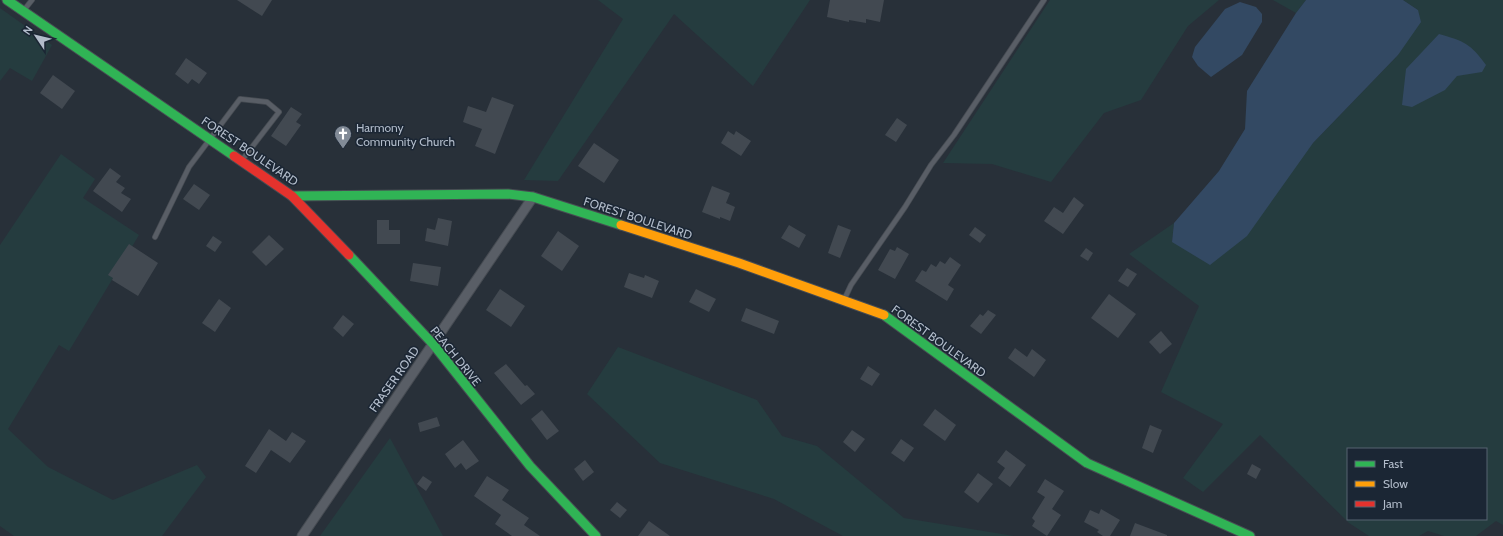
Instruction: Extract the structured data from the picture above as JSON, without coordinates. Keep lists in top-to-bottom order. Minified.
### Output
{"streets":{"street":["FOREST BOULEVARD","PEACH DRIVE","FRASER ROAD"]},"crossings":[["FOREST BOULEVARD","PEACH DRIVE"],["FOREST BOULEVARD","FRASER ROAD"],["PEACH DRIVE","FRASER ROAD"]],"places":{"church":["Harmony Community Church"]},"legend":["Fast","Slow","Jam"],"north":"top left"}
